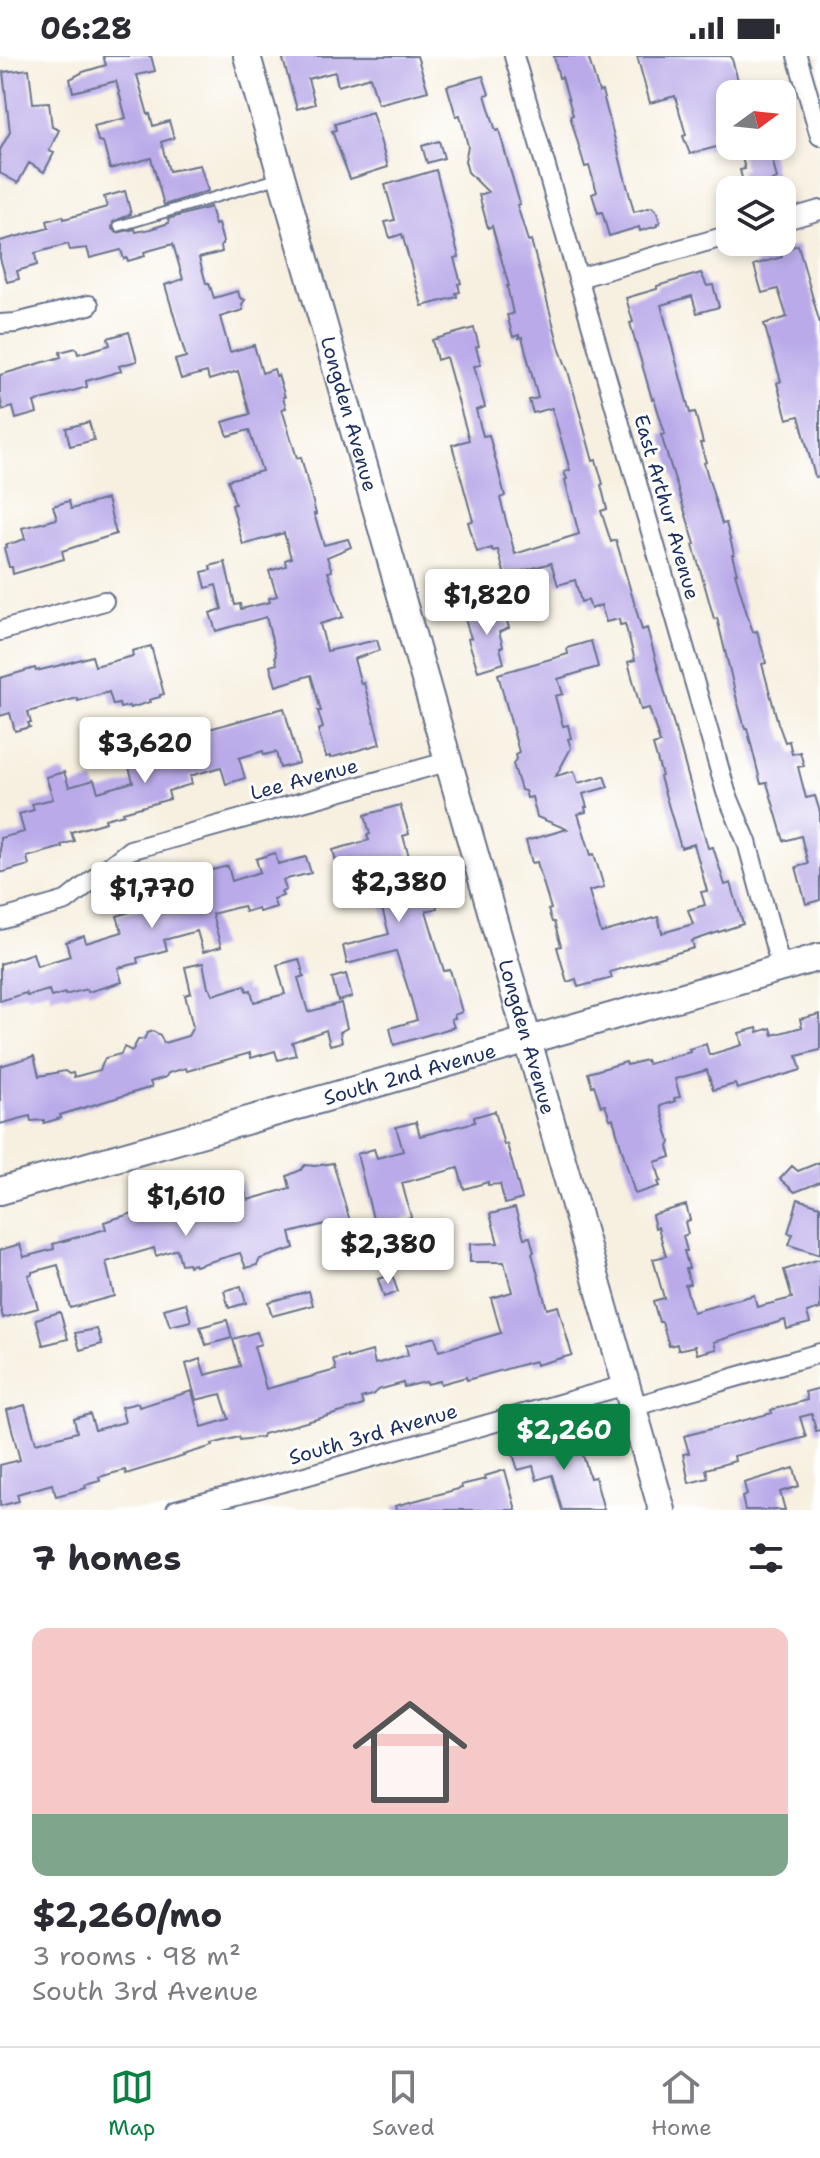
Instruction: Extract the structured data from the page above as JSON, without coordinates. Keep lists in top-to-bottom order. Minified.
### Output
{"streets":{"street":["Longden Avenue","East Arthur Avenue","Lee Avenue","South 2nd Avenue","South 3rd Avenue"]},"crossings":[["Longden Avenue","Lee Avenue"],["Longden Avenue","South 2nd Avenue"],["Longden Avenue","South 3rd Avenue"],["East Arthur Avenue","South 2nd Avenue"]],"north":"right","page":{"status":"06:28","price":["$1,820","$3,620","$2,380","$1,770","$1,610","$2,380","$2,260"],"heading":"7 homes","list":[{"name":"$2,260/mo","note":"3 rooms · 98 m² · South 3rd Avenue"}],"tabs":["Map","Saved","Home"]}}
